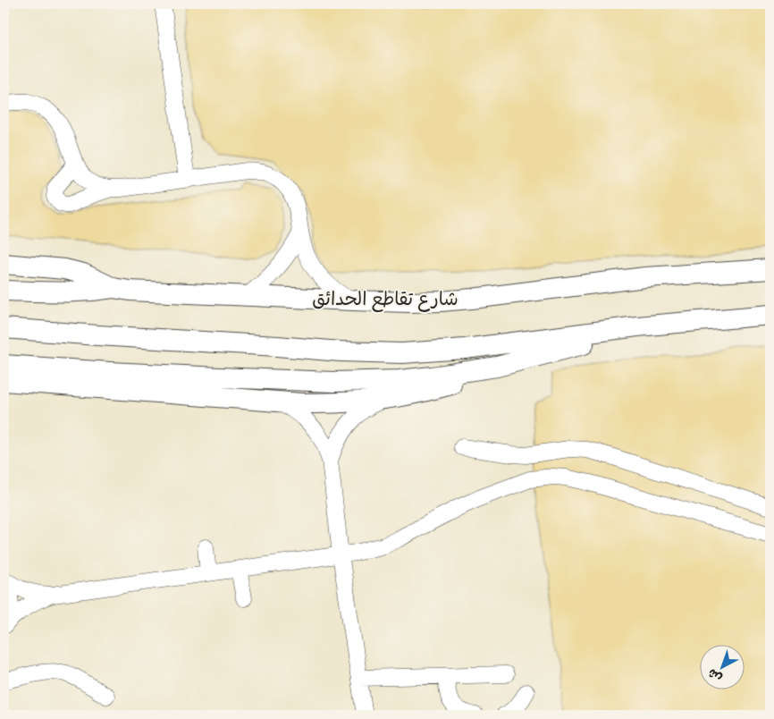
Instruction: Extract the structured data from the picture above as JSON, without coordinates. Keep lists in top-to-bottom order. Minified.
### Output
{"streets":{"main road":["شارع تقاطع الحدائق"]},"north":"bottom left"}
